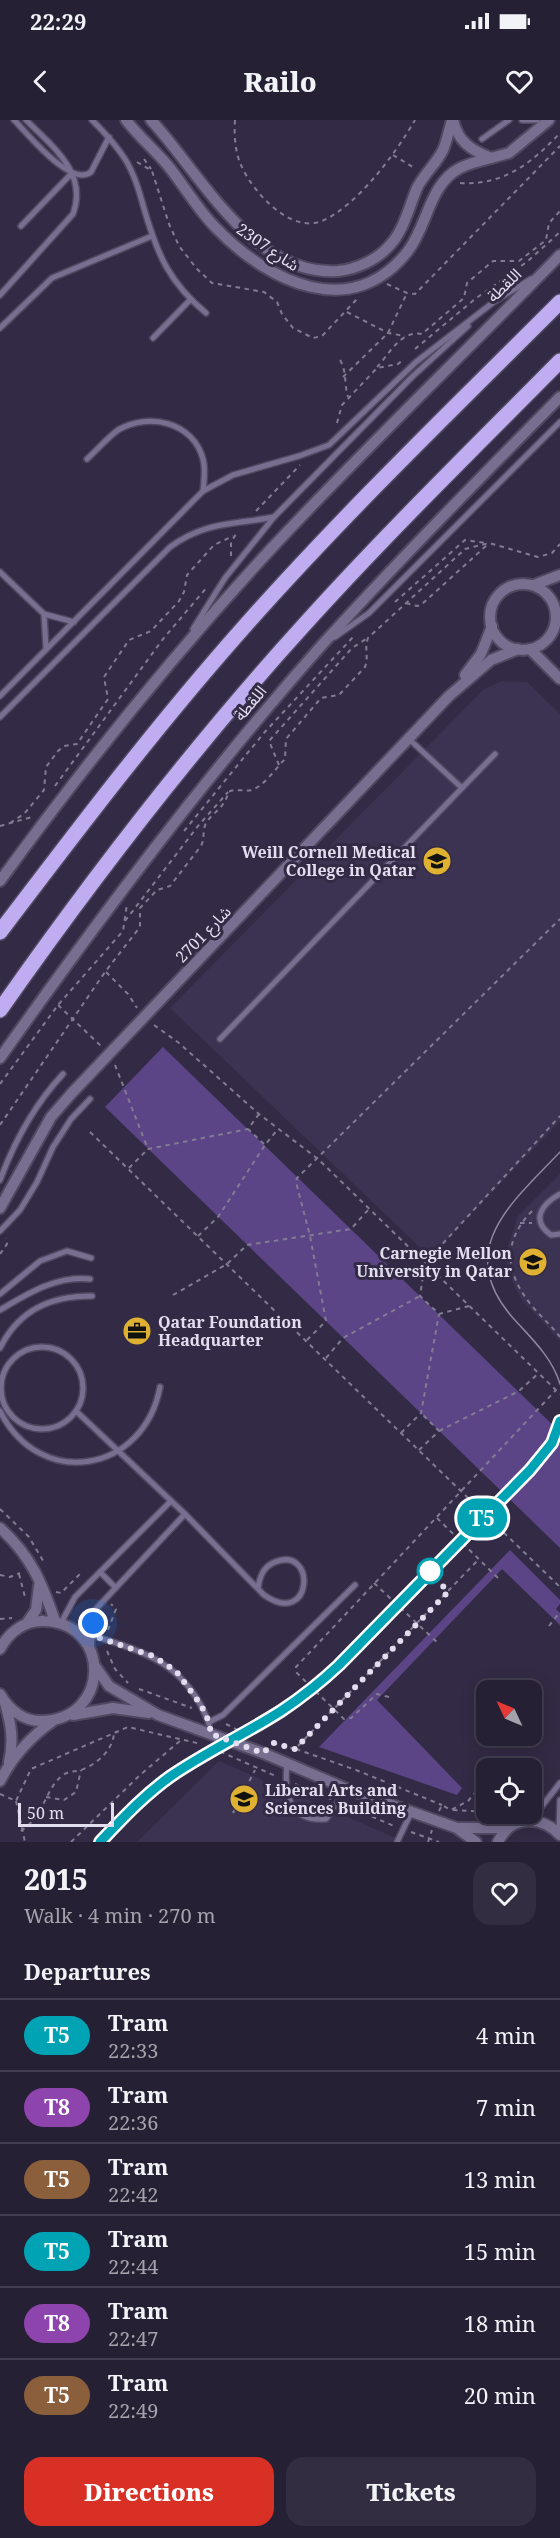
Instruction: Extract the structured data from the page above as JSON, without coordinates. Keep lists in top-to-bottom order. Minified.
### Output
{"streets":{"main road":["اللقطة"],"street":["شارع 2307","شارع 2701"]},"places":{"school or university":["Weill Cornell Medical College in Qatar","Carnegie Mellon University in Qatar","Liberal Arts and Sciences Building"],"office":["Qatar Foundation Headquarter"]},"lines":["tram line T5"],"scale_bar":"50 m","north":"top left","page":{"status":"22:29","header":"Railo","on_map":"T5","scale":"50 m","heading":[["2015","Walk · 4 min · 270 m"],"Departures"],"list":[{"mark":"T5","name":"Tram","note":"22:33","value":"4 min"},{"mark":"T8","name":"Tram","note":"22:36","value":"7 min"},{"mark":"T5","name":"Tram","note":"22:42","value":"13 min"},{"mark":"T5","name":"Tram","note":"22:44","value":"15 min"},{"mark":"T8","name":"Tram","note":"22:47","value":"18 min"},{"mark":"T5","name":"Tram","note":"22:49","value":"20 min"}],"buttons":["Directions","Tickets"]}}
